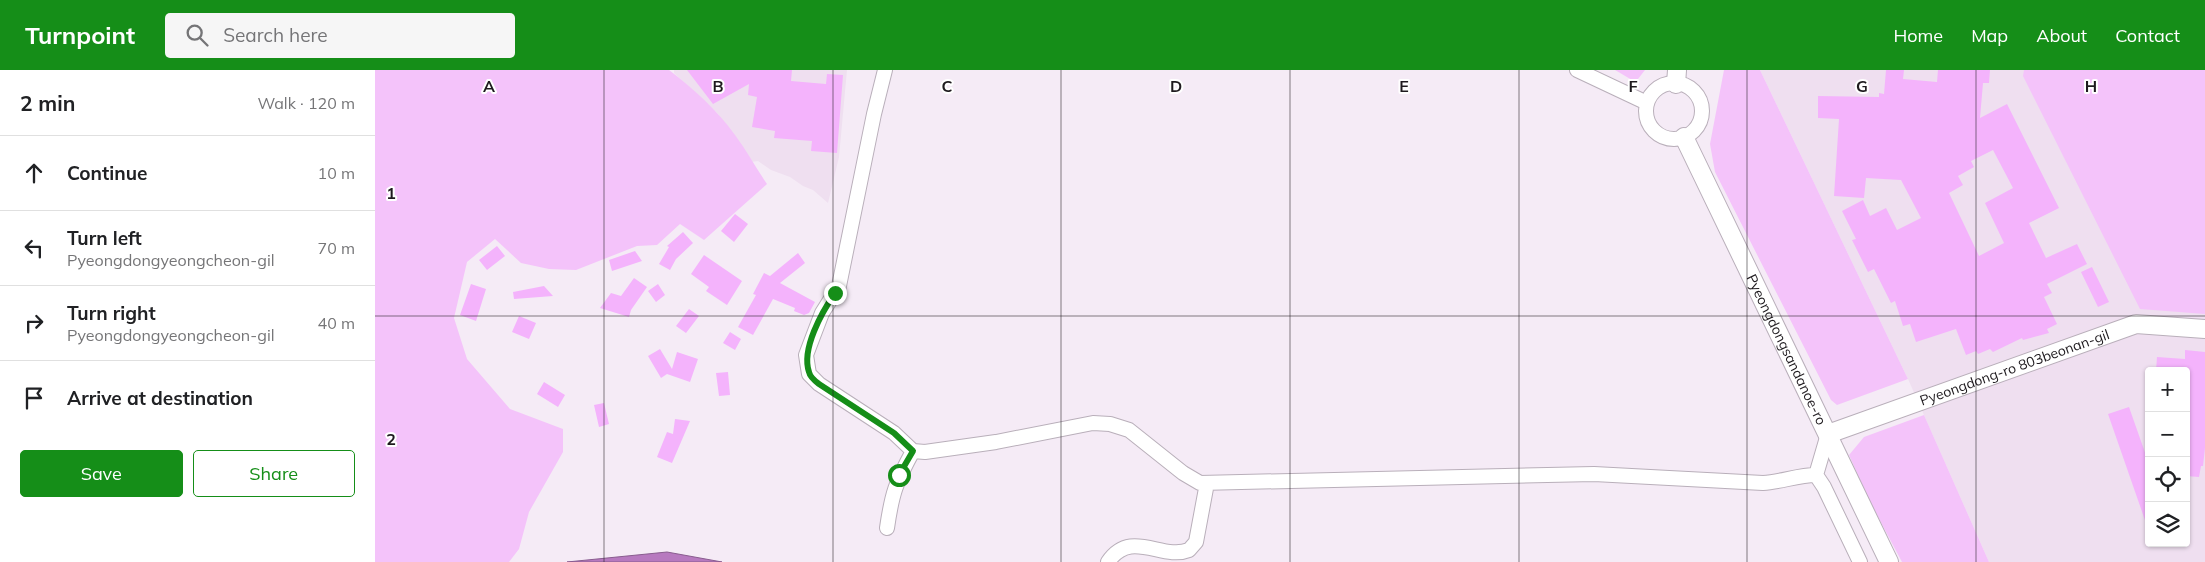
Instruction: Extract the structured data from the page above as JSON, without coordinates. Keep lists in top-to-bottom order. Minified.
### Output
{"streets":{"street":["Pyeongdongsandanoe-ro","Pyeongdong-ro 803beonan-gil"]},"crossings":[["Pyeongdongsandanoe-ro","Pyeongdong-ro 803beonan-gil"]],"page":{"header":"Turnpoint","search":"Search here","nav":["Home","Map","About","Contact"],"heading":["2 min","Walk · 120 m"],"list":[["Continue","10 m"],["Turn left","Pyeongdongyeongcheon-gil","70 m"],["Turn right","Pyeongdongyeongcheon-gil","40 m"],"Arrive at destination"],"map_buttons":["+","−"],"buttons":["Save","Share"]},"grid":{"columns":["A","B","C","D","E","F","G","H"],"rows":["1","2"]}}
